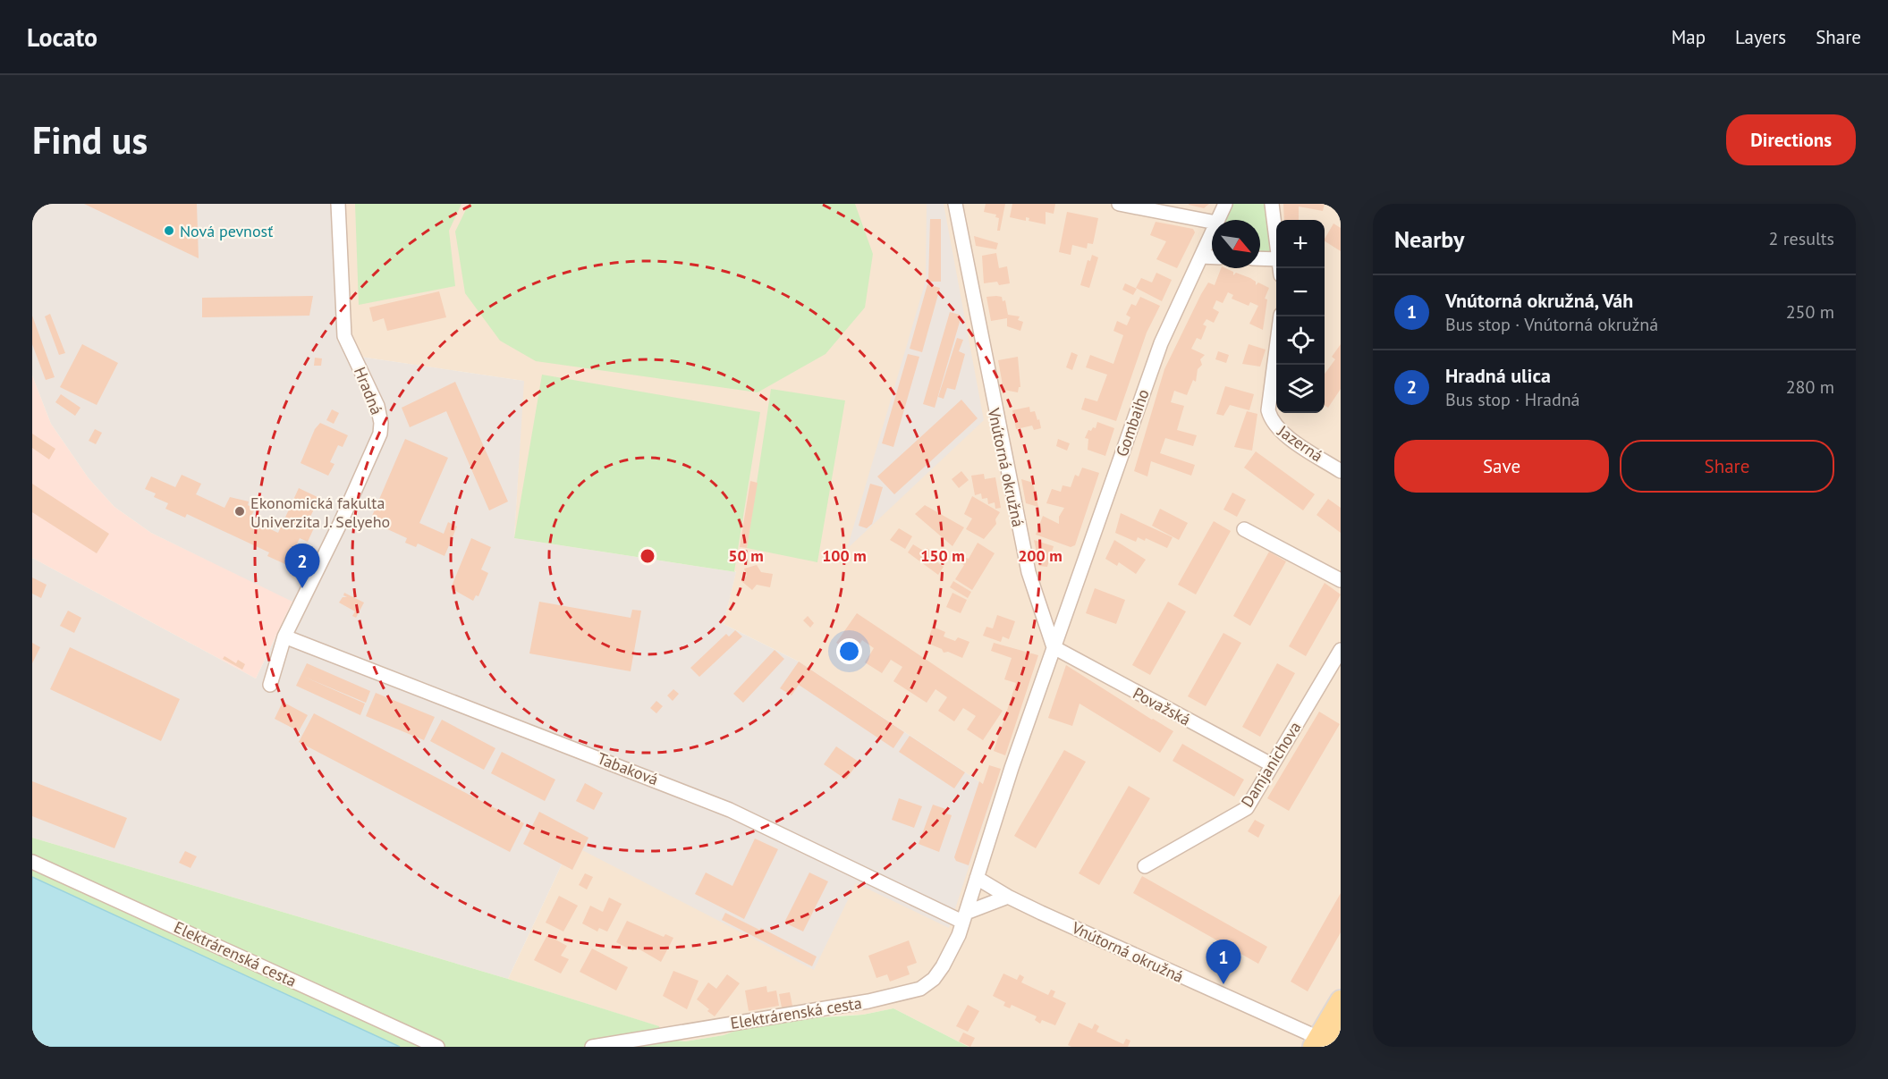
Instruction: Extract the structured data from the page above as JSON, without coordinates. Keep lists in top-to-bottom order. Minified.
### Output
{"streets":{"street":["Hradná","Gombaiho","Jazerná","Vnútorná okružná","Považská","Damjanichova","Tabaková","Elektrárenská cesta"]},"crossings":[["Hradná","Tabaková"],["Gombaiho","Vnútorná okružná"],["Gombaiho","Považská"],["Vnútorná okružná","Považská"],["Považská","Damjanichova"],["Tabaková","Elektrárenská cesta"]],"places":["Nová pevnosť","Ekonomická fakulta Univerzita J. Selyeho"],"north":"bottom right","page":{"header":"Locato","nav":["Map","Layers","Share"],"buttons":["Directions",["Save","Share"]],"title":"Find us","heading":["Nearby","2 results"],"map_buttons":["+","−"],"list":[{"mark":"1","name":"Vnútorná okružná, Váh","note":"Bus stop · Vnútorná okružná","value":"250 m"},{"mark":"2","name":"Hradná ulica","note":"Bus stop · Hradná","value":"280 m"}],"pins":["2","1"]},"rings":["50 m","100 m","150 m","200 m"]}
